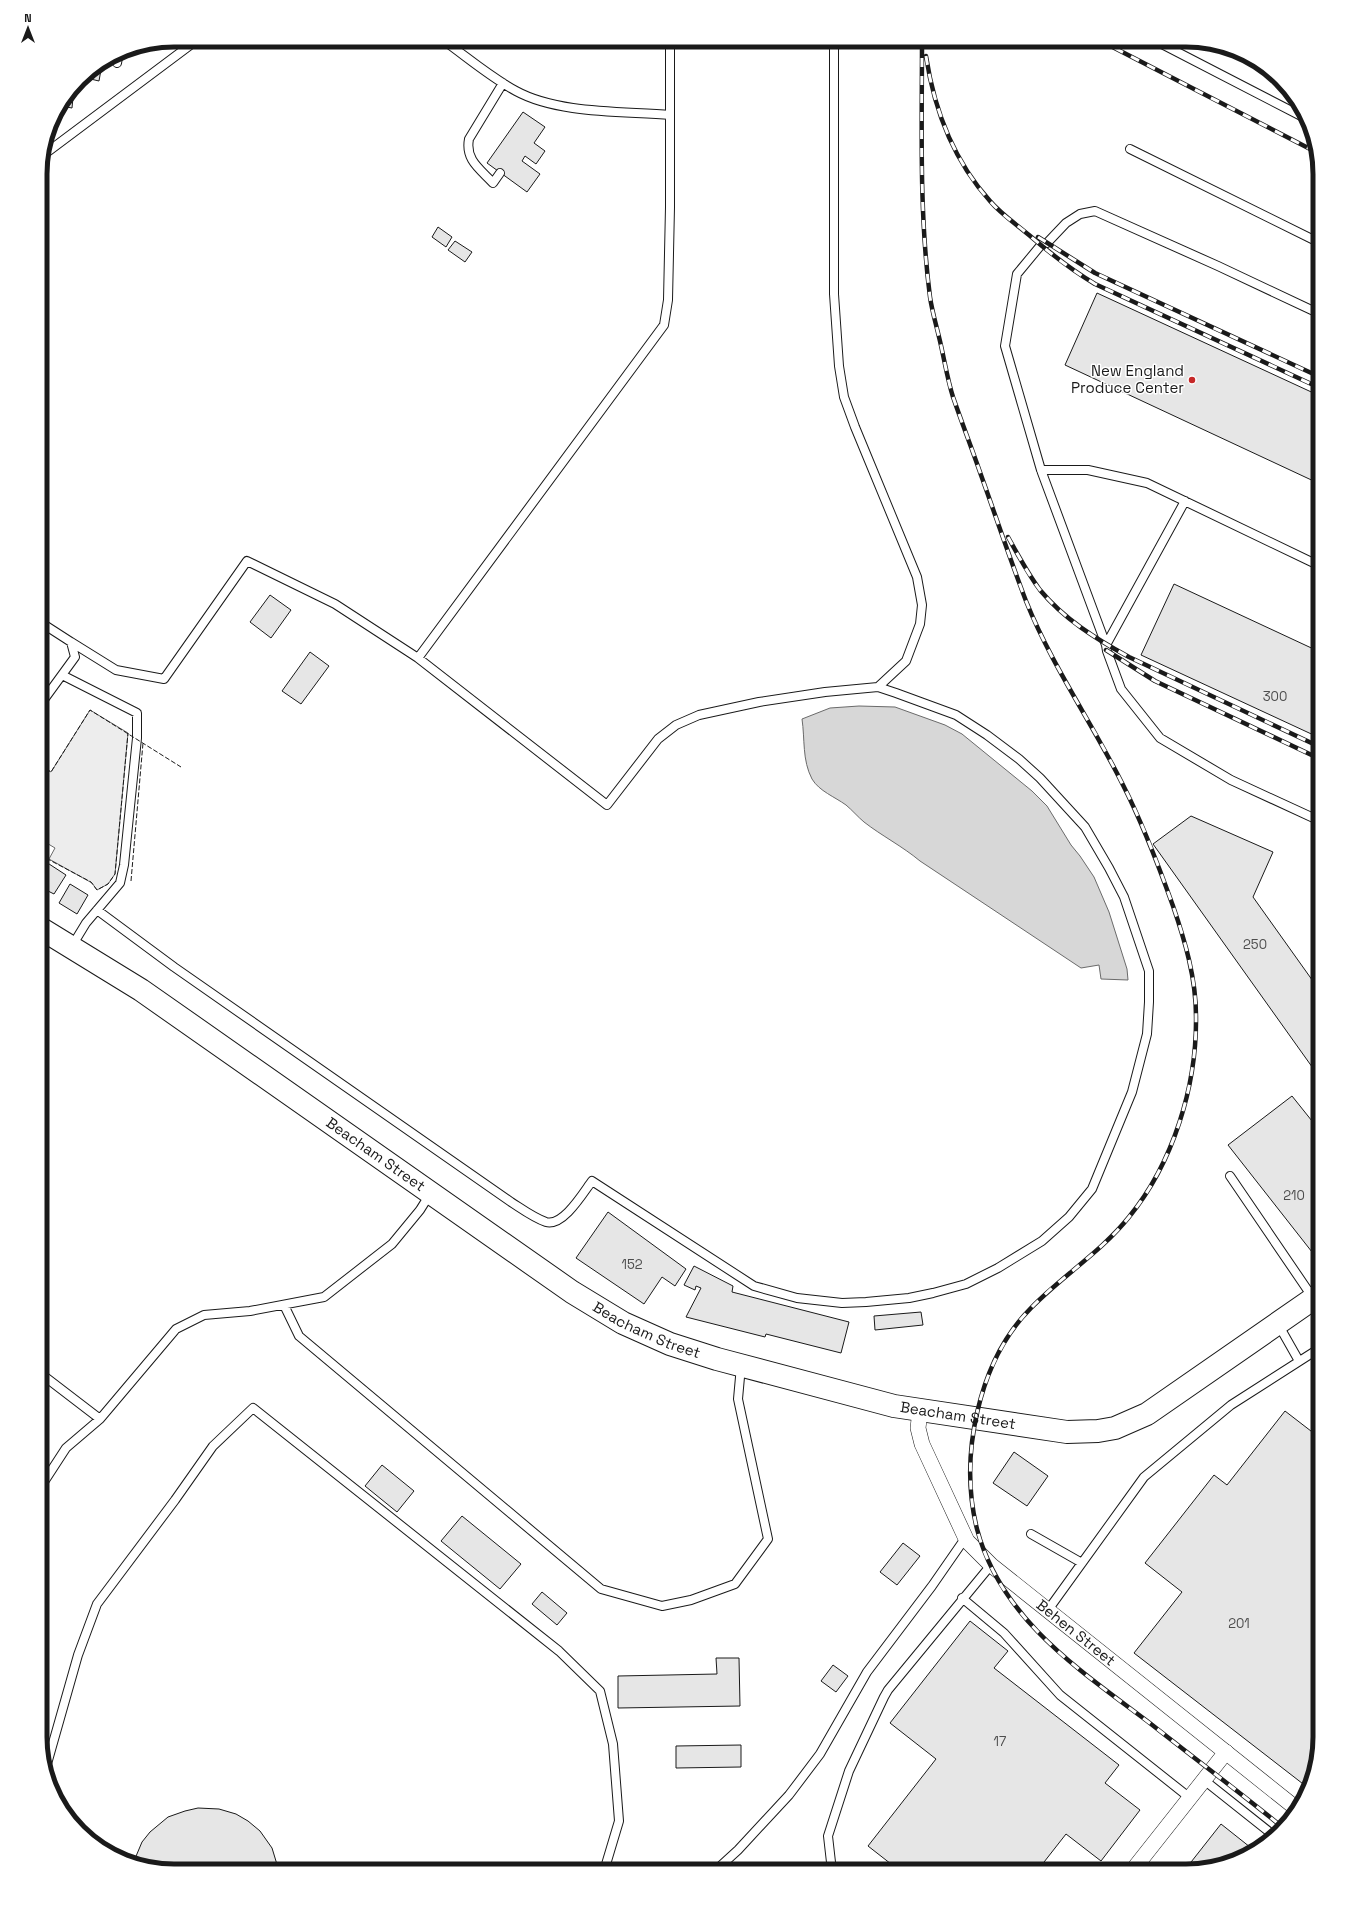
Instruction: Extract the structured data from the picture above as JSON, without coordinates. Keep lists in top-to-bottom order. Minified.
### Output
{"streets":{"main road":["Beacham Street"],"street":["Behen Street"]},"crossings":[["Beacham Street","Behen Street"]],"places":["New England Produce Center"],"house_numbers":["300","250","210","152","201","17"],"north":"top"}
